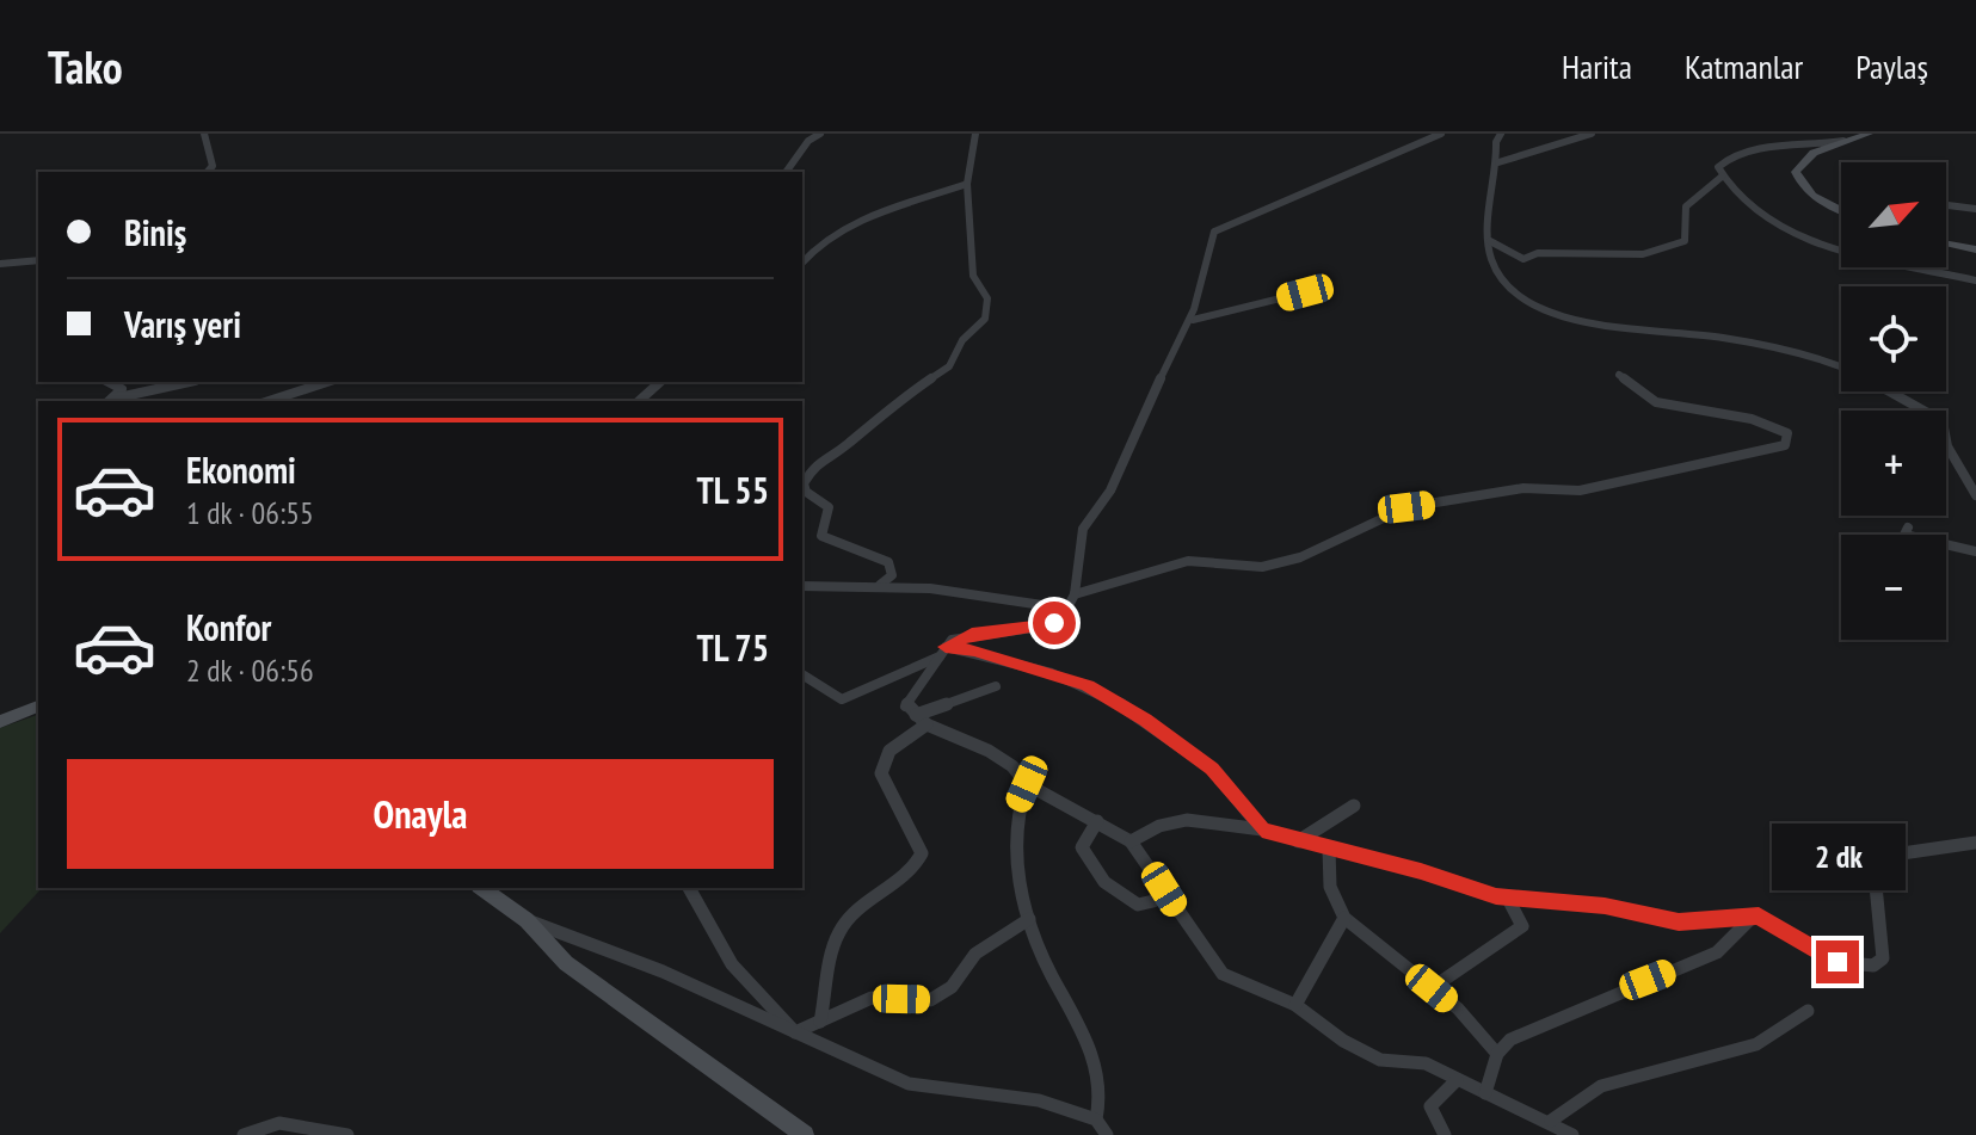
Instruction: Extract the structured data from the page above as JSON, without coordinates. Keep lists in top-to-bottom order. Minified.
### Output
{"north":"top right","page":{"header":"Tako","nav":["Harita","Katmanlar","Paylaş"],"map_buttons":["+","−"],"banner":["Biniş","Varış yeri"],"list":[{"name":"Ekonomi","note":"1 dk · 06:55","value":"TL 55"},{"name":"Konfor","note":"2 dk · 06:56","value":"TL 75"}],"buttons":"Onayla","bubble":"2 dk"}}
